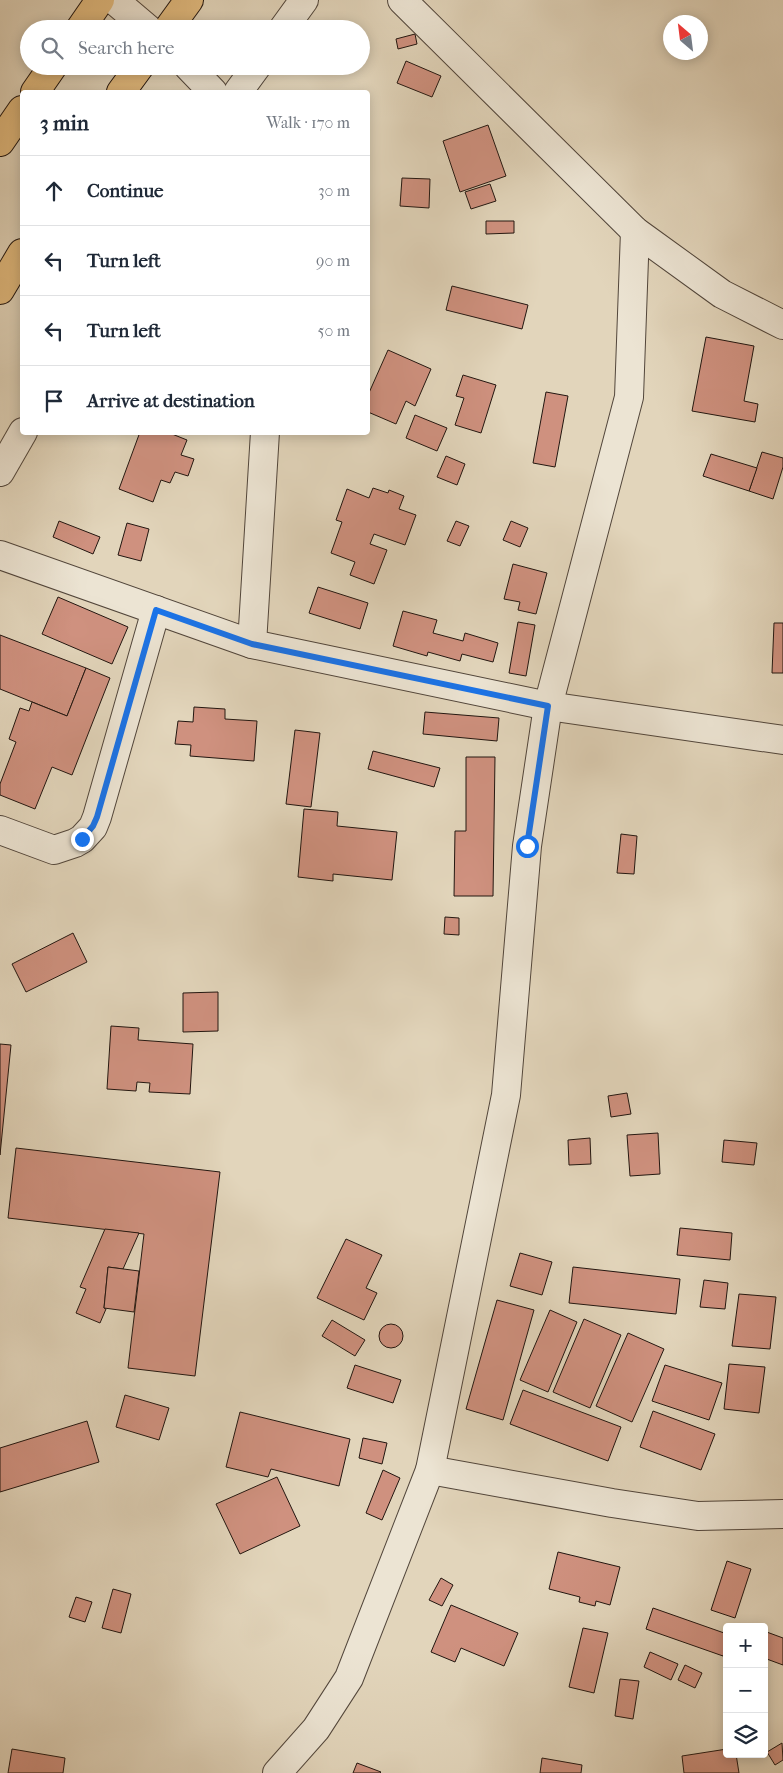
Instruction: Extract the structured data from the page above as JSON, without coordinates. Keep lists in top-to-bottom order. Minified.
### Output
{"north":"top left","page":{"search":"Search here","heading":["3 min","Walk · 170 m"],"list":[["Continue","30 m"],["Turn left","90 m"],["Turn left","50 m"],"Arrive at destination"],"map_buttons":["+","−"]}}
